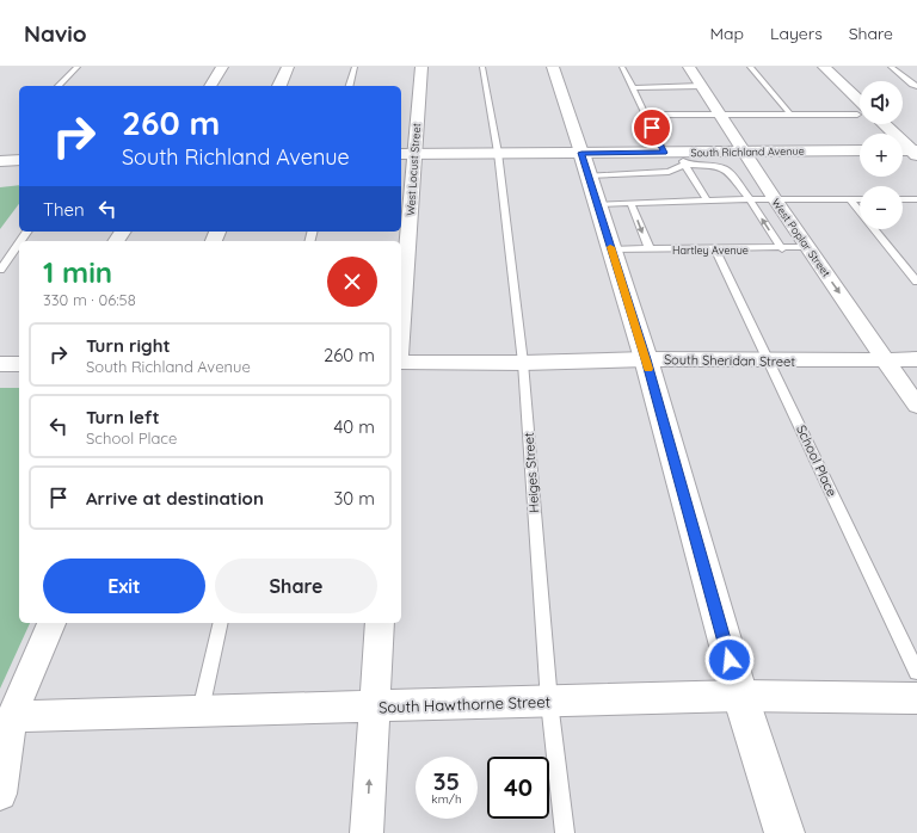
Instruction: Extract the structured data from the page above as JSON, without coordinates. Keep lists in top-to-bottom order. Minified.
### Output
{"streets":{"street":["South Richland Avenue","West Locust Street","West Poplar Street","South Sheridan Street","South Hawthorne Street"],"lane":["Hartley Avenue","School Place","Heiges Street"]},"crossings":[["South Richland Avenue","West Locust Street"],["South Richland Avenue","West Poplar Street"],["South Richland Avenue","Heiges Street"],["West Poplar Street","Hartley Avenue"],["West Poplar Street","South Sheridan Street"],["Hartley Avenue","School Place"],["South Sheridan Street","School Place"],["South Sheridan Street","Heiges Street"],["Heiges Street","South Hawthorne Street"]],"page":{"header":"Navio","nav":["Map","Layers","Share"],"map_buttons":["+","−"],"turn":["260 m","South Richland Avenue"],"then":"Then","heading":["1 min","330 m · 06:58"],"list":[{"name":"Turn right","note":"South Richland Avenue","value":"260 m"},{"name":"Turn left","note":"School Place","value":"40 m"},{"name":"Arrive at destination","value":"30 m"}],"buttons":["Exit","Share"],"speed":"35 km/h","limit":"40"}}
